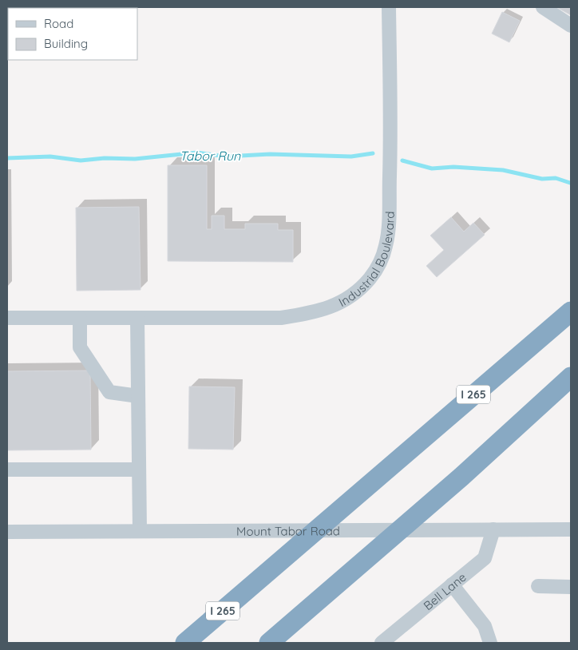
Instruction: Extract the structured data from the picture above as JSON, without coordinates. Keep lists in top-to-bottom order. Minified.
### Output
{"streets":{"highway":["I 265"],"street":["Industrial Boulevard","Mount Tabor Road","Bell Lane"]},"crossings":[["Mount Tabor Road","Bell Lane"]],"water":["Tabor Run"],"legend":["Road","Building"]}
